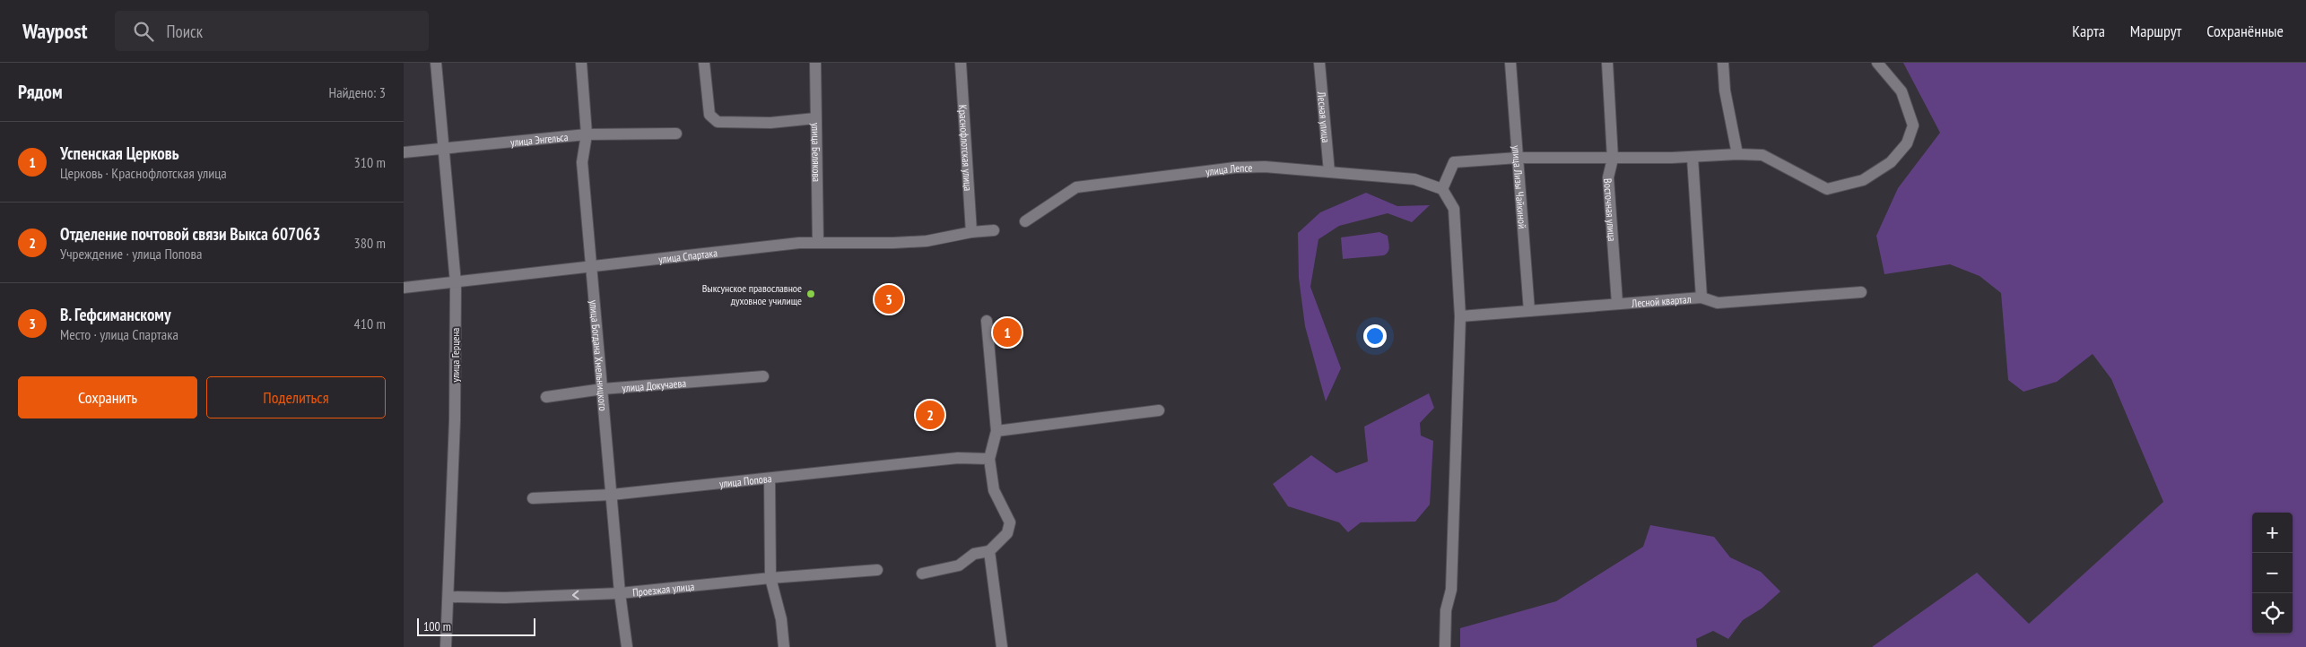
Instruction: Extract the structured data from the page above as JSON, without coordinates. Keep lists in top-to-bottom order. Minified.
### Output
{"streets":{"street":["Лесная улица","улица Энгельса","Краснофлотская улица","улица Белякова","улица Лепсе","улица Лизы Чайкиной","Восточная улица","улица Спартака","Лесной квартал","улица Герцена","улица Богдана Хмельницкого","улица Докучаева","улица Попова","Проезжая улица"]},"crossings":[["Лесная улица","улица Лепсе"],["улица Энгельса","улица Герцена"],["улица Энгельса","улица Богдана Хмельницкого"],["Краснофлотская улица","улица Спартака"],["улица Белякова","улица Спартака"],["улица Лизы Чайкиной","Лесной квартал"],["Восточная улица","Лесной квартал"],["улица Спартака","улица Герцена"],["улица Спартака","улица Богдана Хмельницкого"],["улица Герцена","Проезжая улица"],["улица Богдана Хмельницкого","улица Докучаева"],["улица Богдана Хмельницкого","улица Попова"],["улица Богдана Хмельницкого","Проезжая улица"]],"one_way":["Проезжая улица"],"places":["Выксунское православное духовное училище"],"scale_bar":"100 m","page":{"header":"Waypost","search":"Поиск","nav":["Карта","Маршрут","Сохранённые"],"heading":["Рядом","Найдено: 3"],"list":[{"mark":"1","name":"Успенская Церковь","note":"Церковь · Краснофлотская улица","value":"310 m"},{"mark":"2","name":"Отделение почтовой связи Выкса 607063","note":"Учреждение · улица Попова","value":"380 m"},{"mark":"3","name":"В. Гефсиманскому","note":"Место · улица Спартака","value":"410 m"}],"pins":["3","1","2"],"buttons":["Сохранить","Поделиться"],"map_buttons":["+","−"],"scale":"100 m"}}
